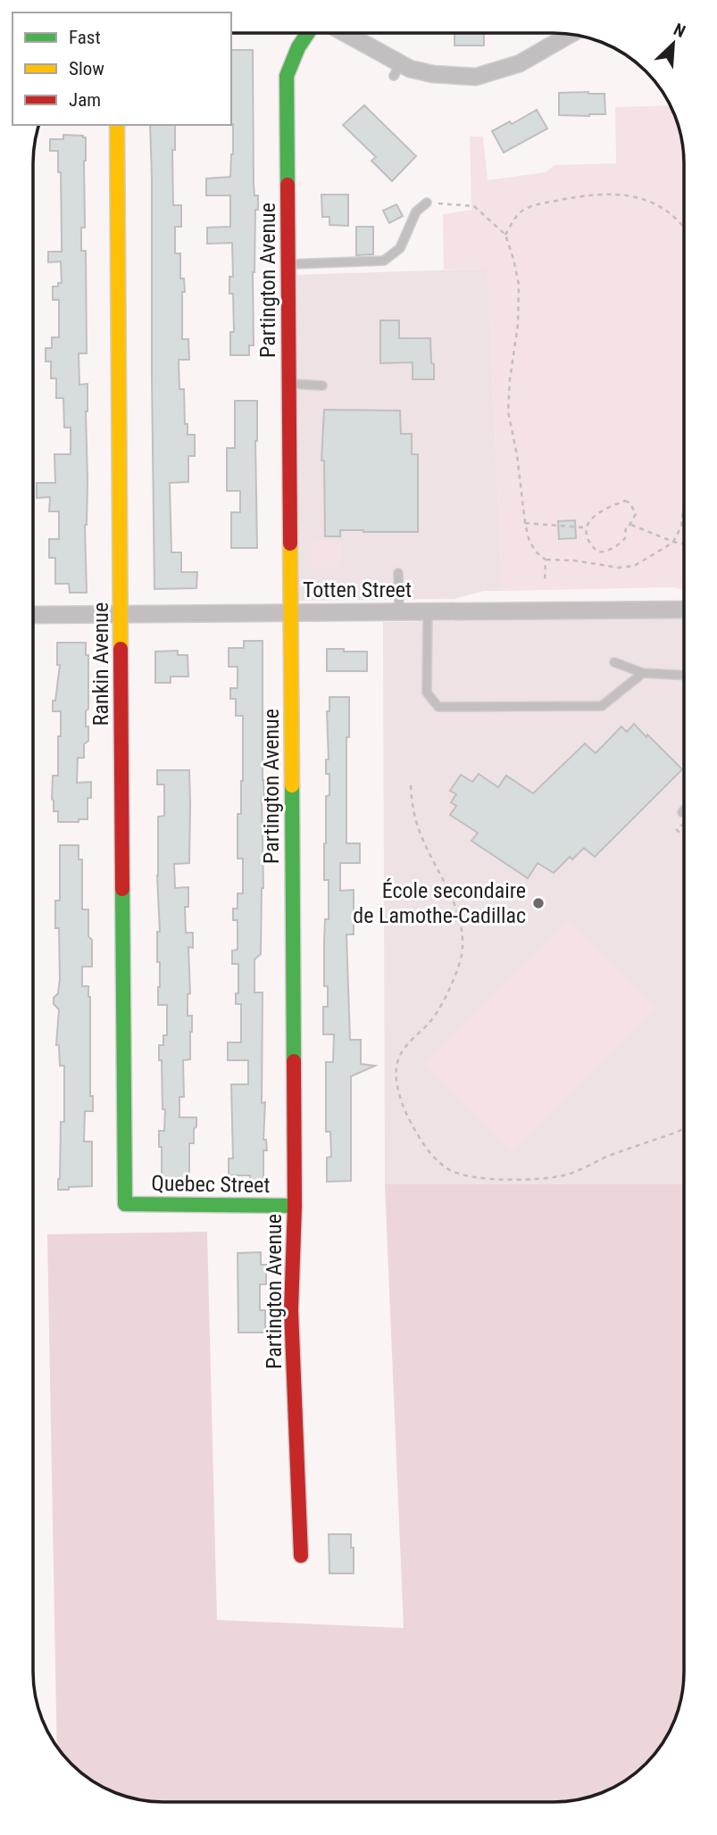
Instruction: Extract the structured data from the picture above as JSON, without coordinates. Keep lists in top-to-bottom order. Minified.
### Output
{"streets":{"street":["Partington Avenue","Totten Street","Rankin Avenue","Quebec Street"]},"crossings":[["Partington Avenue","Totten Street"],["Partington Avenue","Quebec Street"],["Totten Street","Rankin Avenue"],["Rankin Avenue","Quebec Street"]],"places":["École secondaire de Lamothe-Cadillac"],"legend":["Fast","Slow","Jam"],"north":"top right"}
